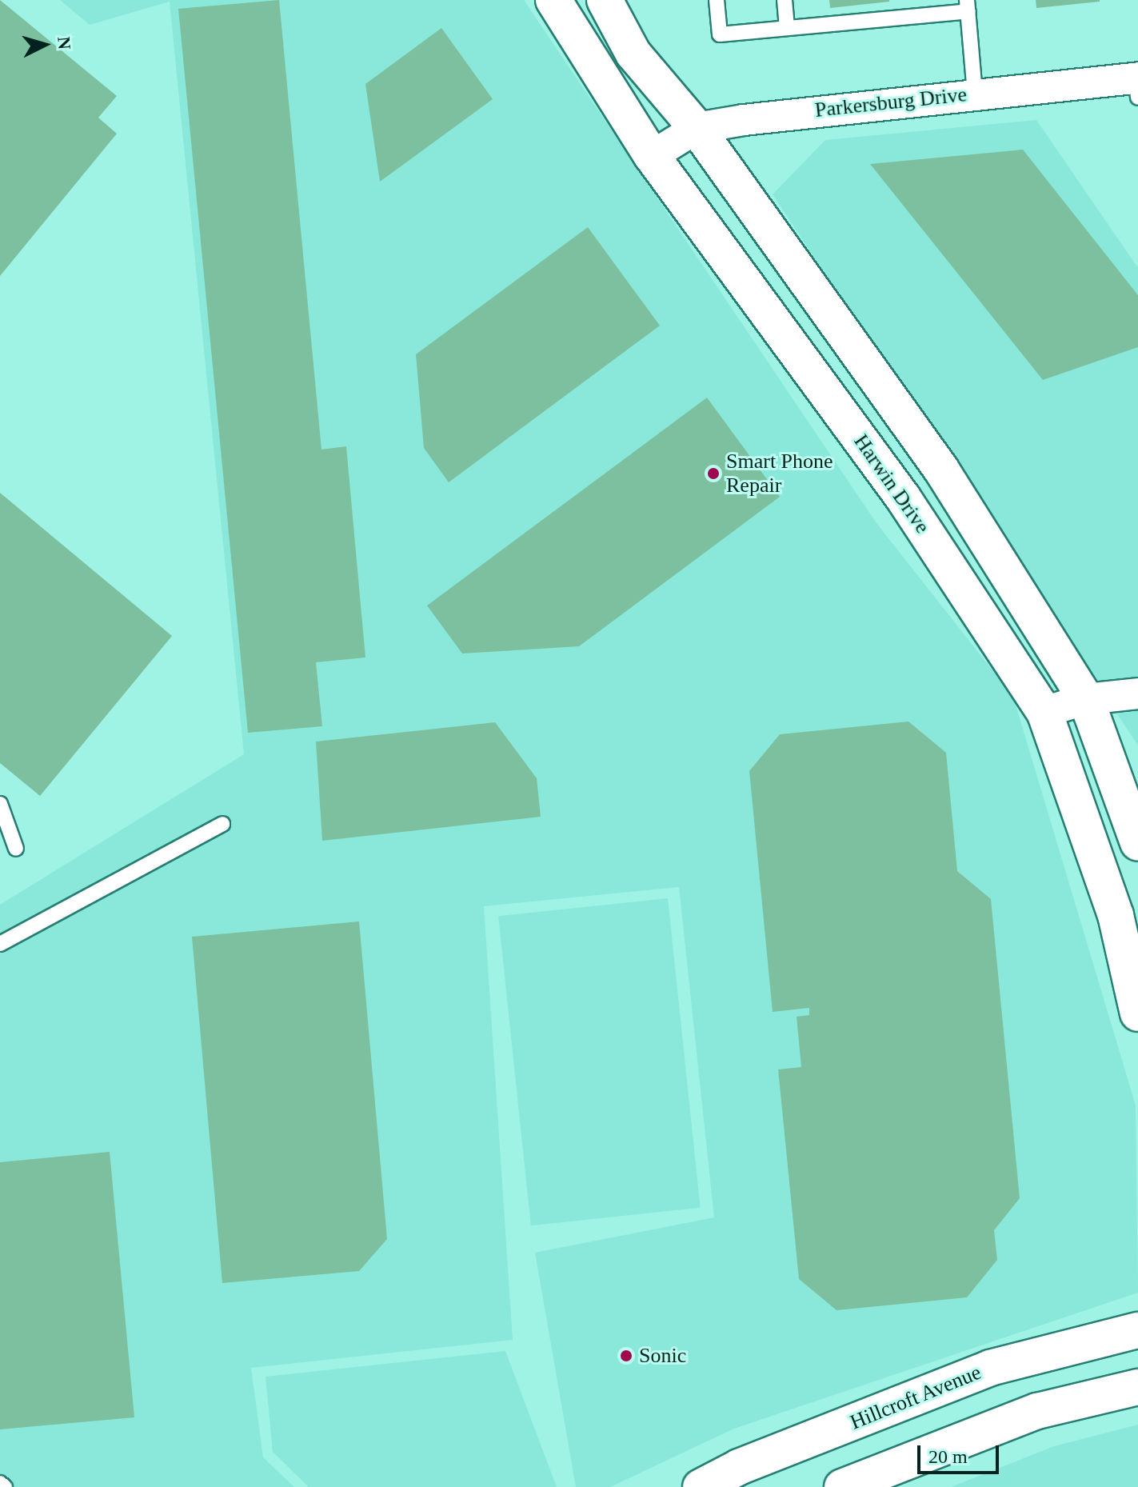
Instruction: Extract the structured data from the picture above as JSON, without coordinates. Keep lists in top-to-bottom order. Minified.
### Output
{"streets":{"main road":["Harwin Drive","Hillcroft Avenue"],"street":["Parkersburg Drive"]},"crossings":[["Parkersburg Drive","Harwin Drive"]],"places":["Smart Phone Repair","Sonic"],"scale_bar":"20 m","north":"right"}
